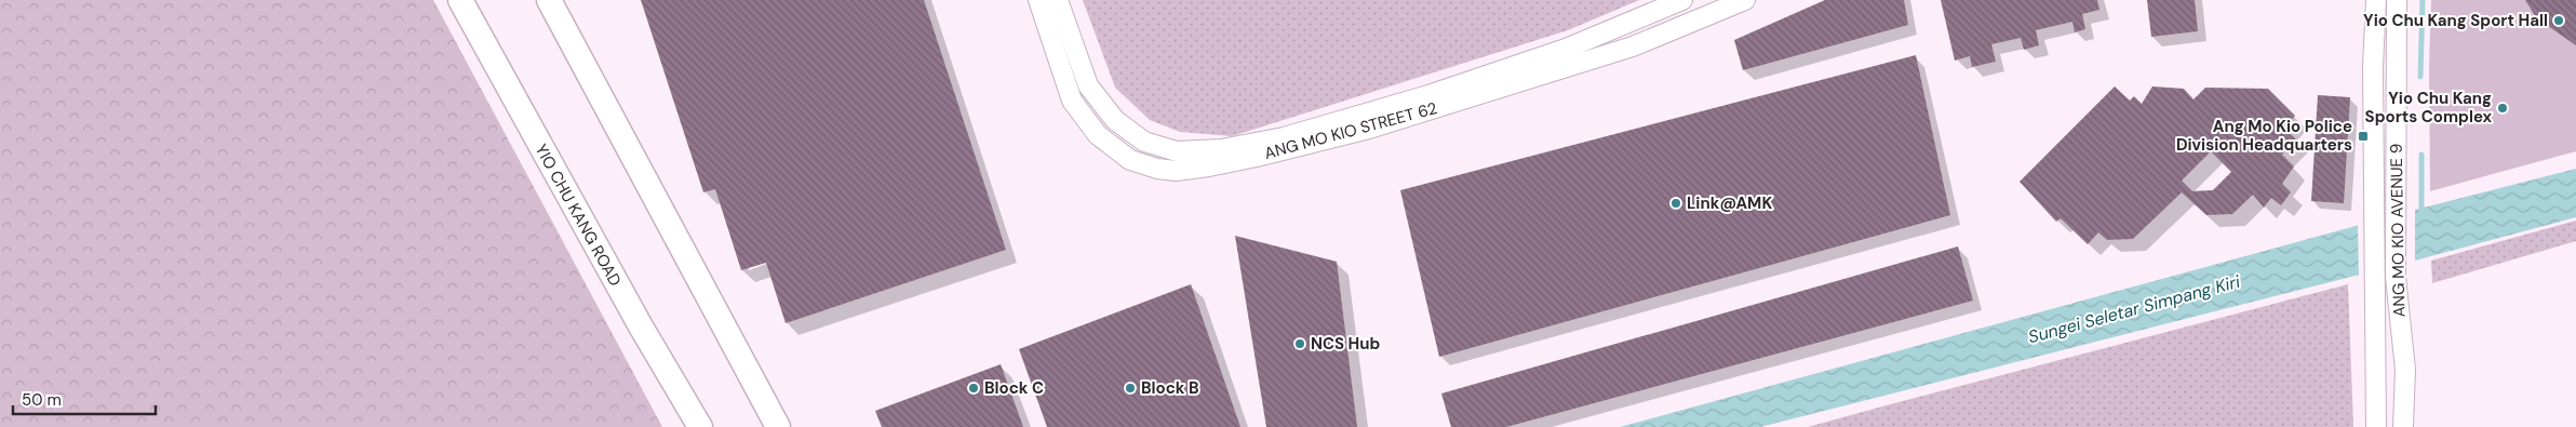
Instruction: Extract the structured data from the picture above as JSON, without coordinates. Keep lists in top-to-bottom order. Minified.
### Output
{"streets":{"main road":["YIO CHU KANG ROAD"],"street":["ANG MO KIO STREET 62","ANG MO KIO AVENUE 9"]},"water":["Sungei Seletar Simpang Kiri"],"places":{"other":["Yio Chu Kang Sport Hall","Yio Chu Kang Sports Complex","Link@AMK","NCS Hub","Block C","Block B"],"transit":["Ang Mo Kio Police Division Headquarters"]},"scale_bar":"50 m"}
